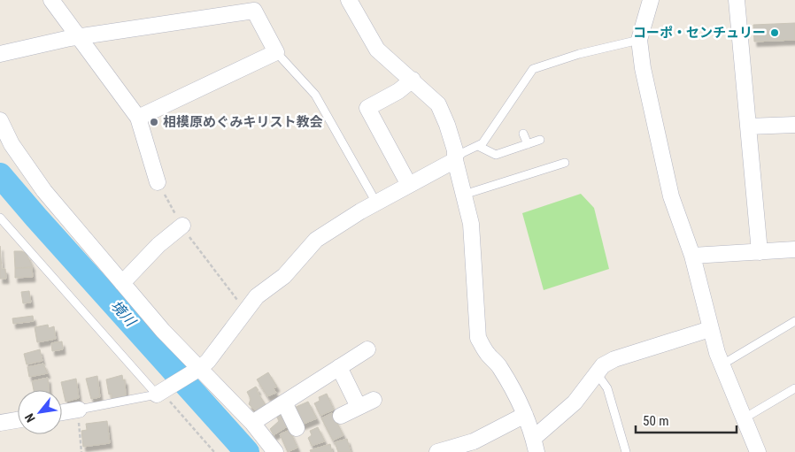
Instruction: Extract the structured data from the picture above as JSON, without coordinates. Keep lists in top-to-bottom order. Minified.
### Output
{"water":["境川"],"places":["コーポ・センチュリー","相模原めぐみキリスト教会"],"scale_bar":"50 m","north":"bottom left"}
